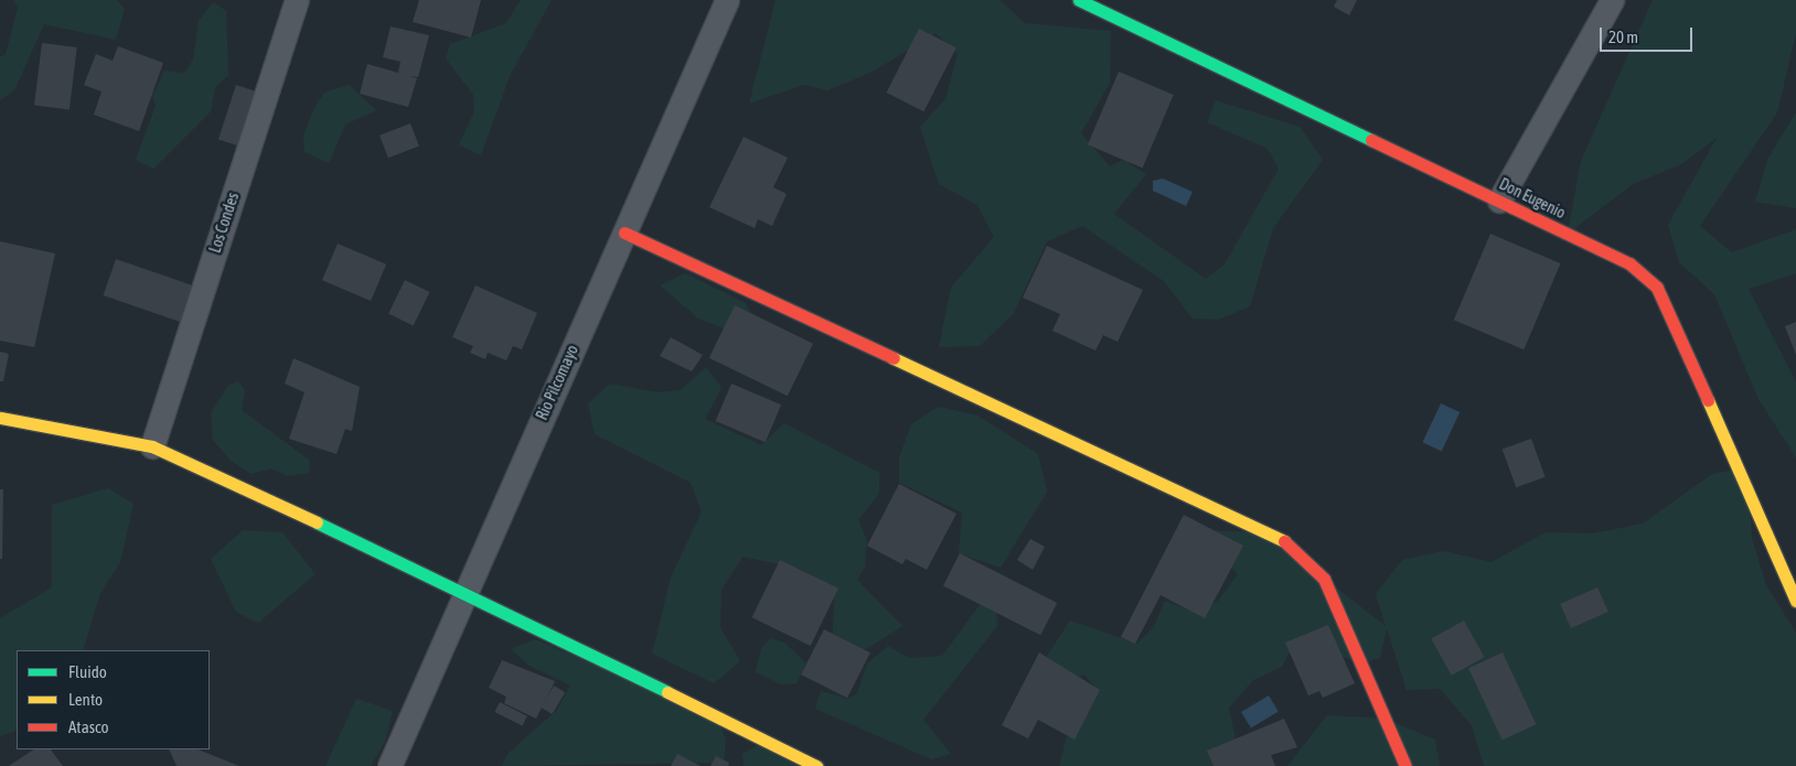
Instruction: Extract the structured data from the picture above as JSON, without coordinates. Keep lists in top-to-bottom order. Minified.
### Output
{"streets":{"street":["Don Eugenio","Los Condes","Rio Pilcomayo"]},"legend":["Fluido","Lento","Atasco"],"scale_bar":"20 m"}
